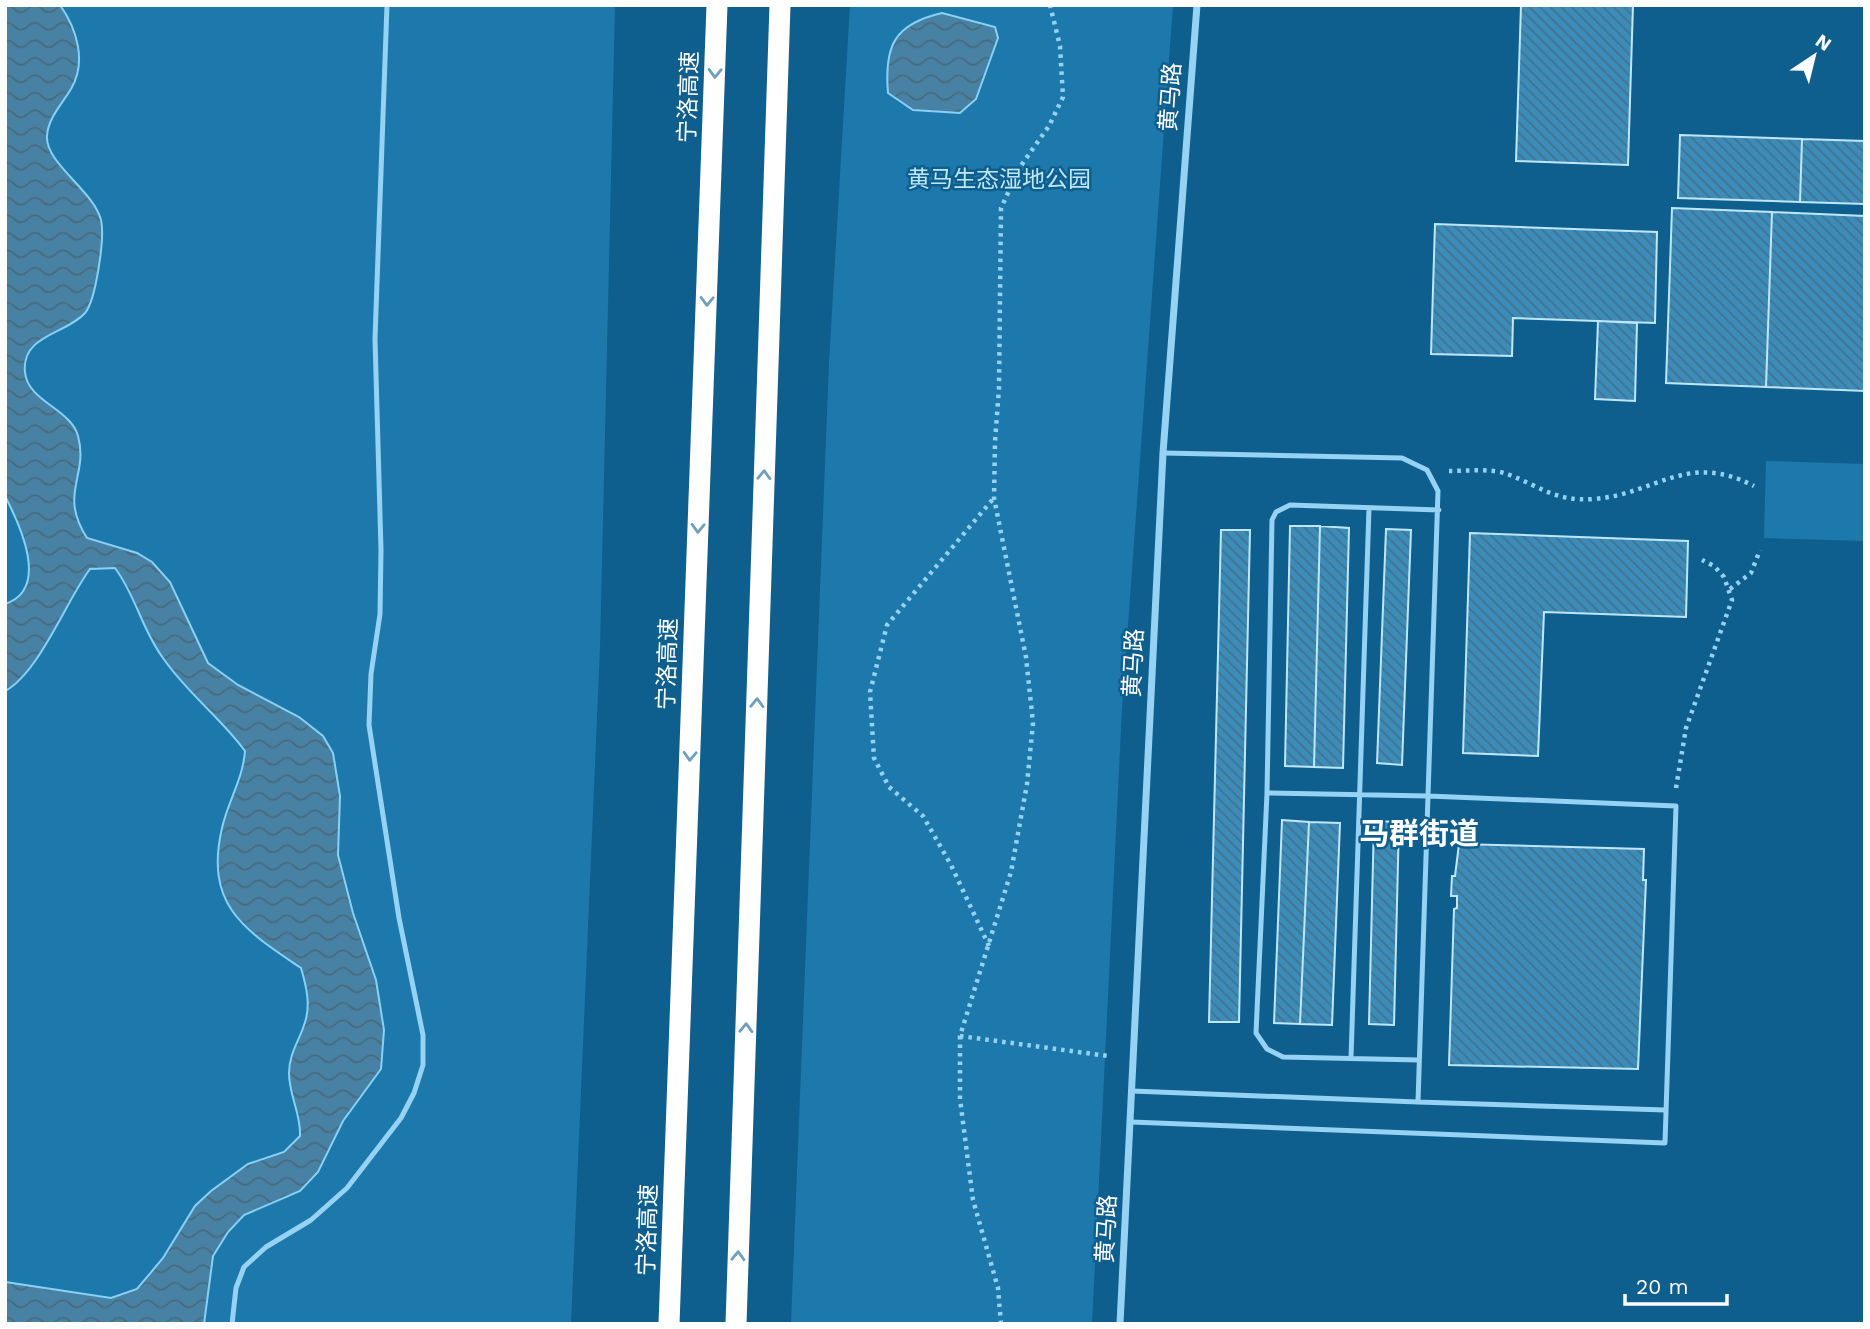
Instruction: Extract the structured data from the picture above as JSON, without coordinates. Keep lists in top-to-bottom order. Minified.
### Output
{"streets":{"highway":["宁洛高速"],"street":["黄马路"]},"districts":["马群街道"],"parks":["黄马生态湿地公园"],"scale_bar":"20 m","north":"top right"}
